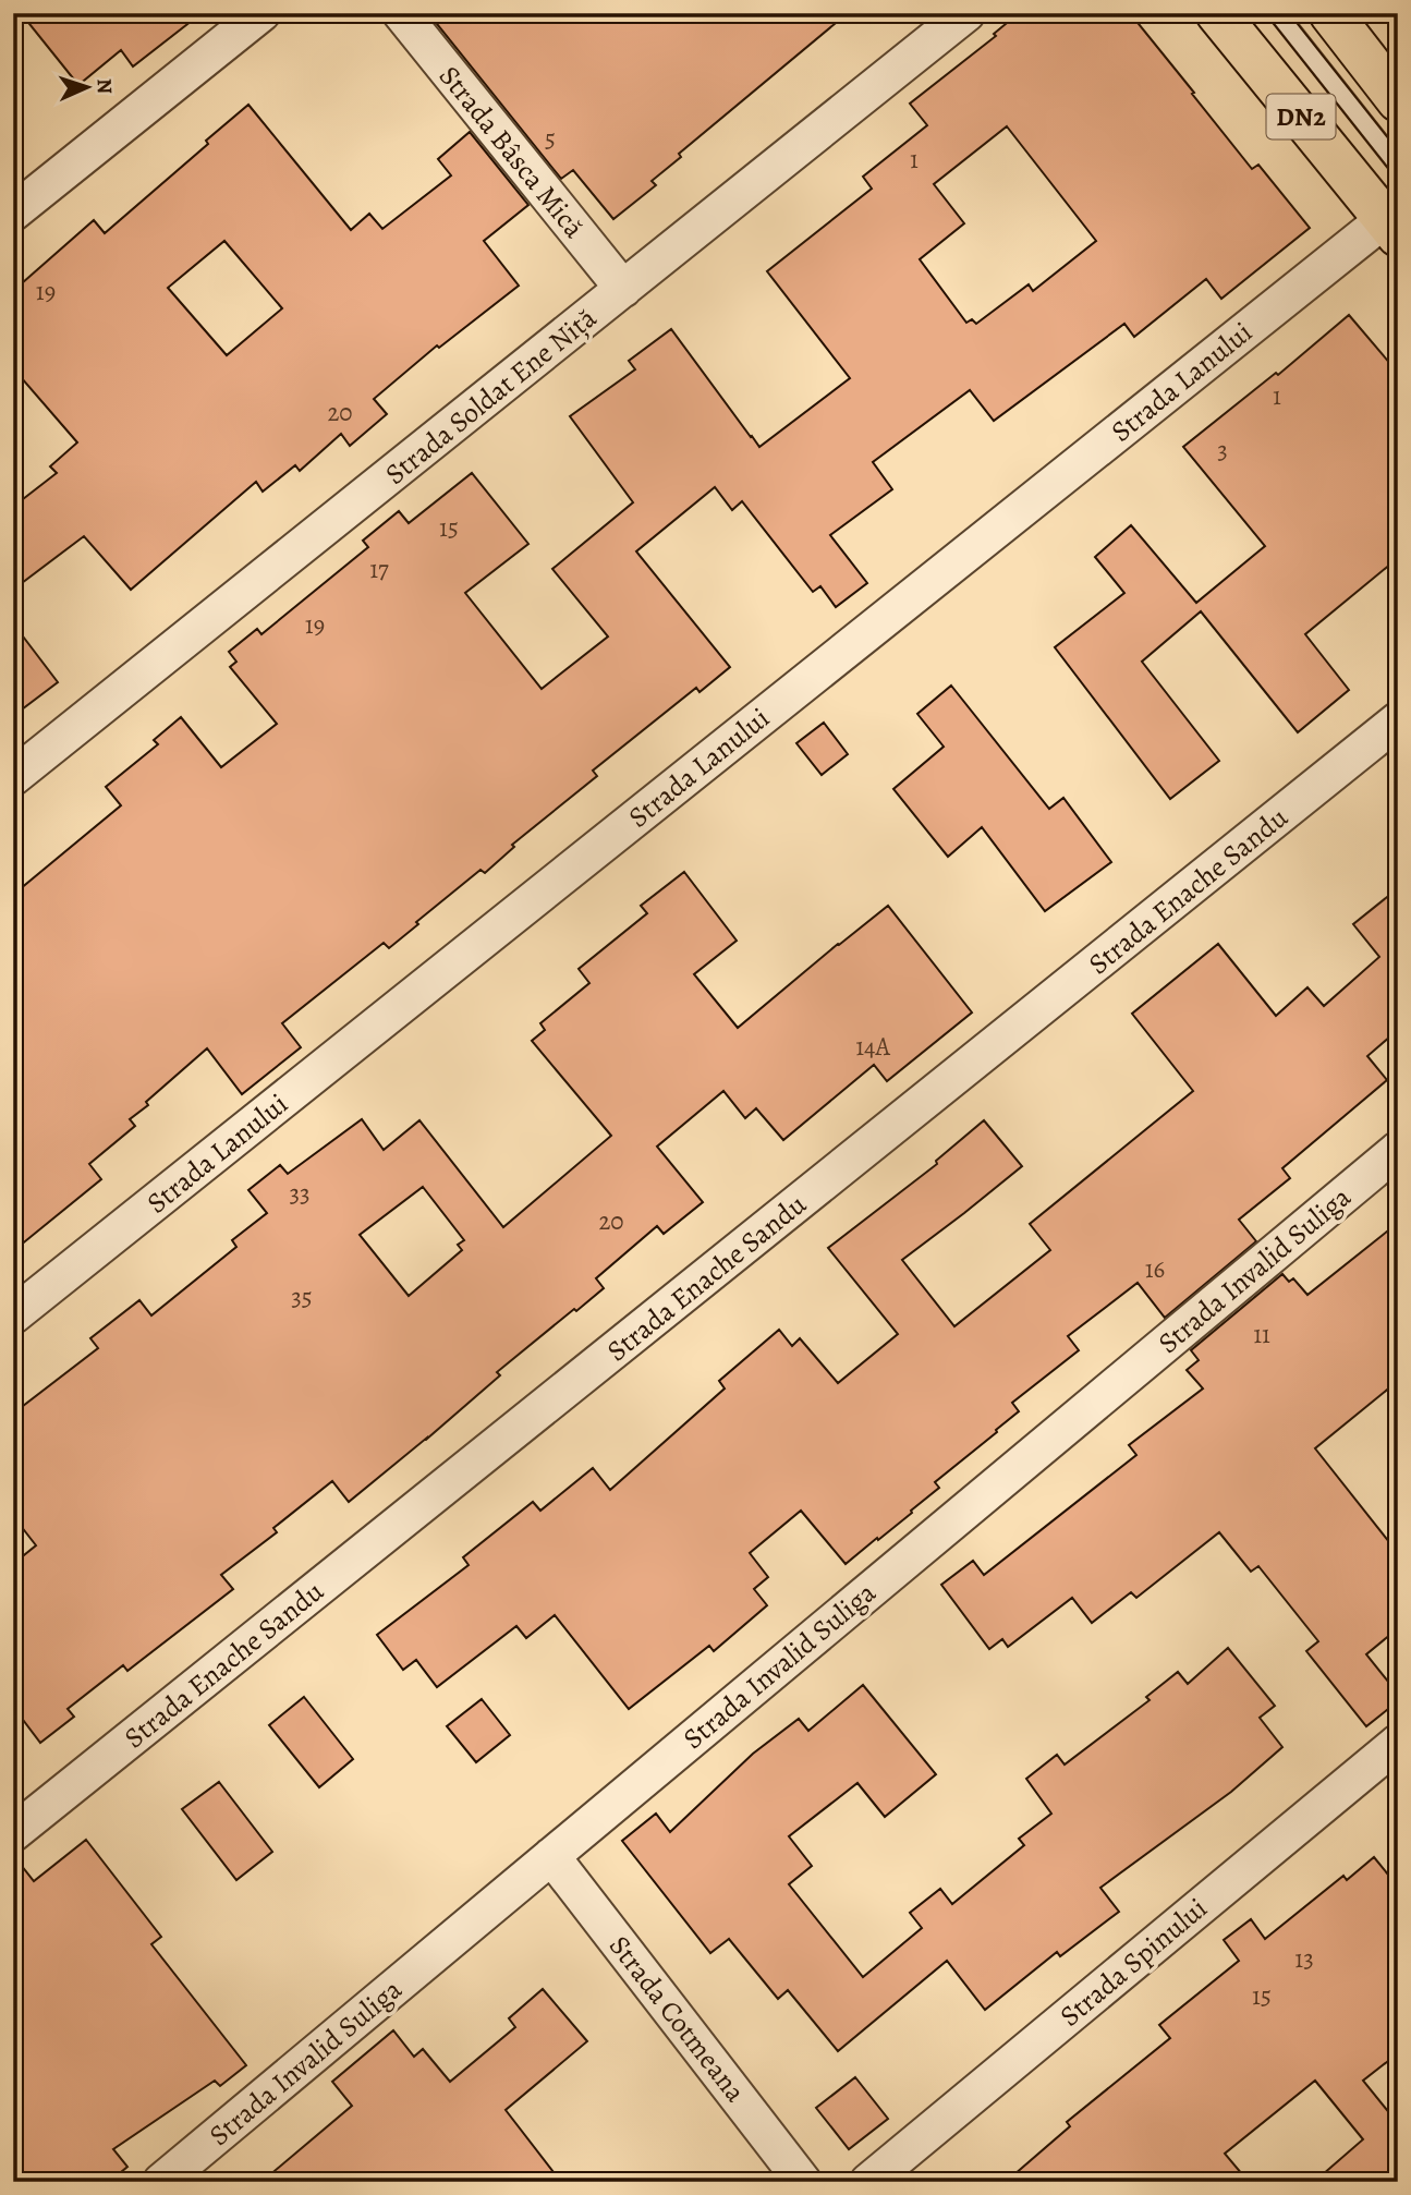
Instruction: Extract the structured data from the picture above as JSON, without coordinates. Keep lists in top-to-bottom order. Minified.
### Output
{"streets":{"main road":["DN2"],"street":["Strada Bâsca Mică","Strada Lanului","Strada Soldat Ene Niță","Strada Enache Sandu","Strada Invalid Suliga","Strada Spinului","Strada Cotmeana"]},"crossings":[["DN2","Strada Lanului"],["Strada Bâsca Mică","Strada Soldat Ene Niță"],["Strada Invalid Suliga","Strada Cotmeana"]],"house_numbers":["5","1","19","1","20","3","15","17","19","14A","33","20","16","35","11","13","15"],"north":"right"}
